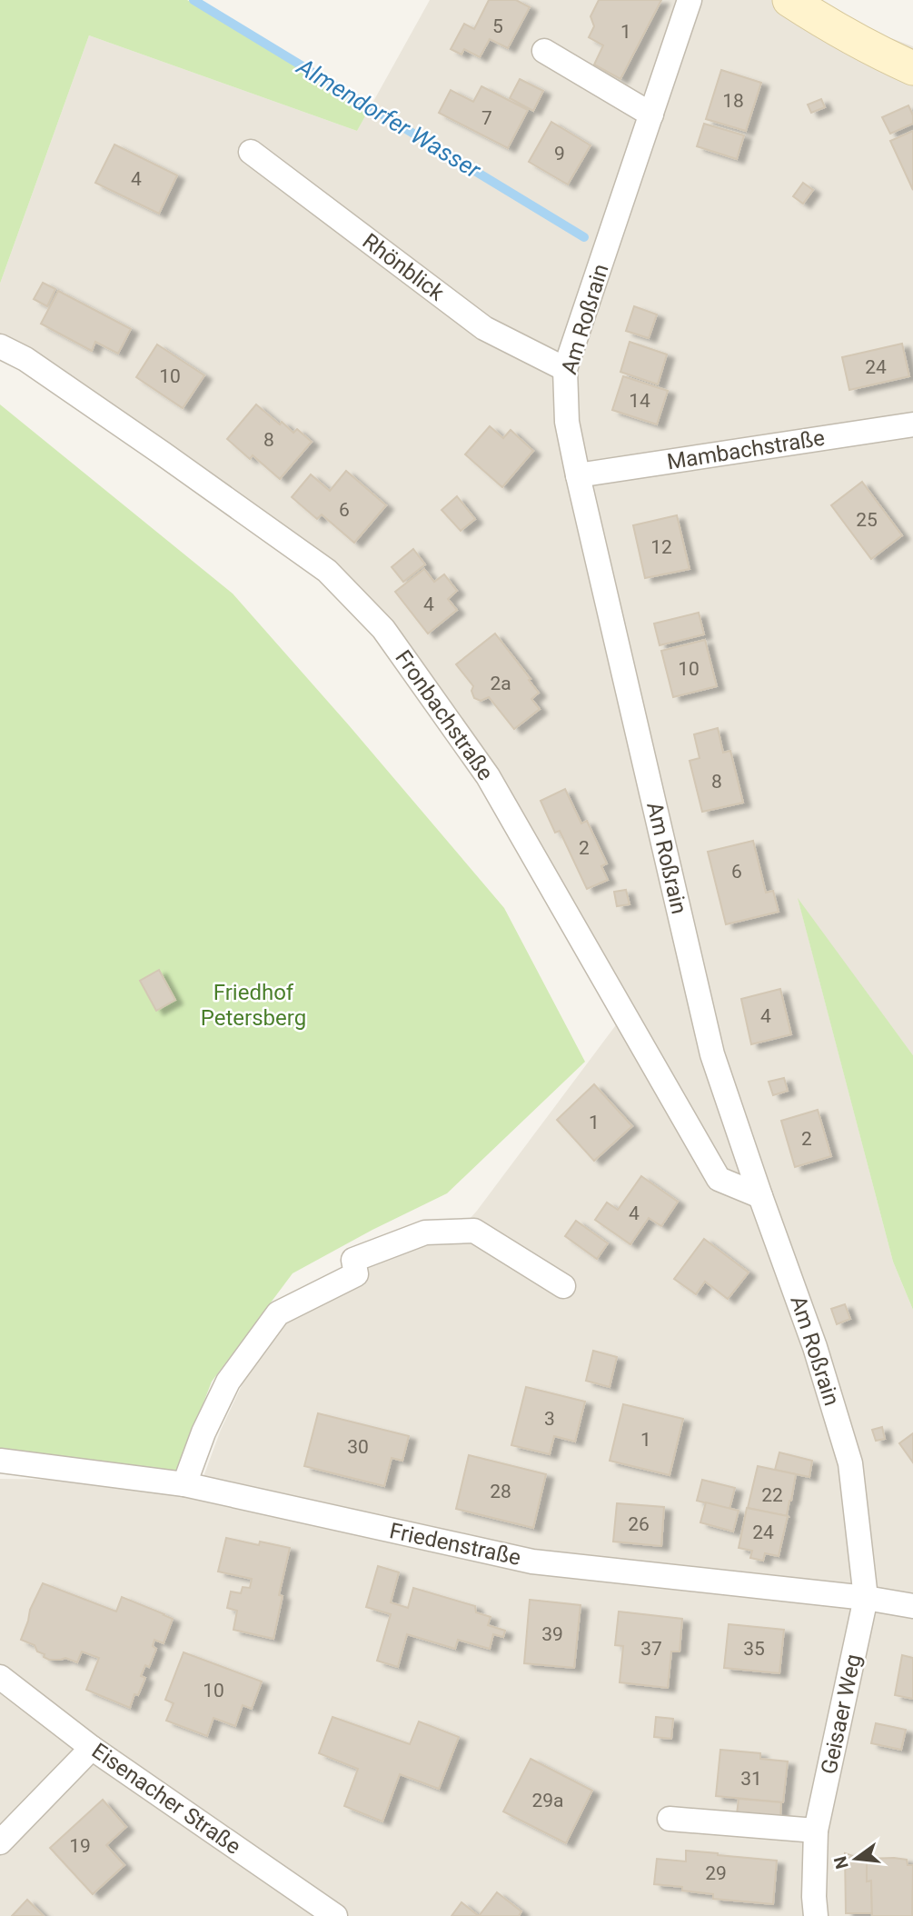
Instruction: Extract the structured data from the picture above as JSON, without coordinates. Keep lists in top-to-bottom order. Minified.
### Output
{"streets":{"street":["Rhönblick","Am Roßrain","Mambachstraße","Fronbachstraße","Friedenstraße","Geisaer Weg","Eisenacher Straße"]},"crossings":[["Rhönblick","Am Roßrain"],["Am Roßrain","Mambachstraße"],["Am Roßrain","Fronbachstraße"],["Am Roßrain","Friedenstraße"],["Am Roßrain","Geisaer Weg"],["Friedenstraße","Geisaer Weg"]],"water":["Almendorfer Wasser"],"parks":["Friedhof Petersberg"],"house_numbers":["5","1","18","7","9","4","24","10","14","8","6","25","12","4","10","2a","8","2","6","4","1","2","4","3","1","30","28","22","26","24","39","37","35","10","31","29a","19","29"],"north":"left"}
